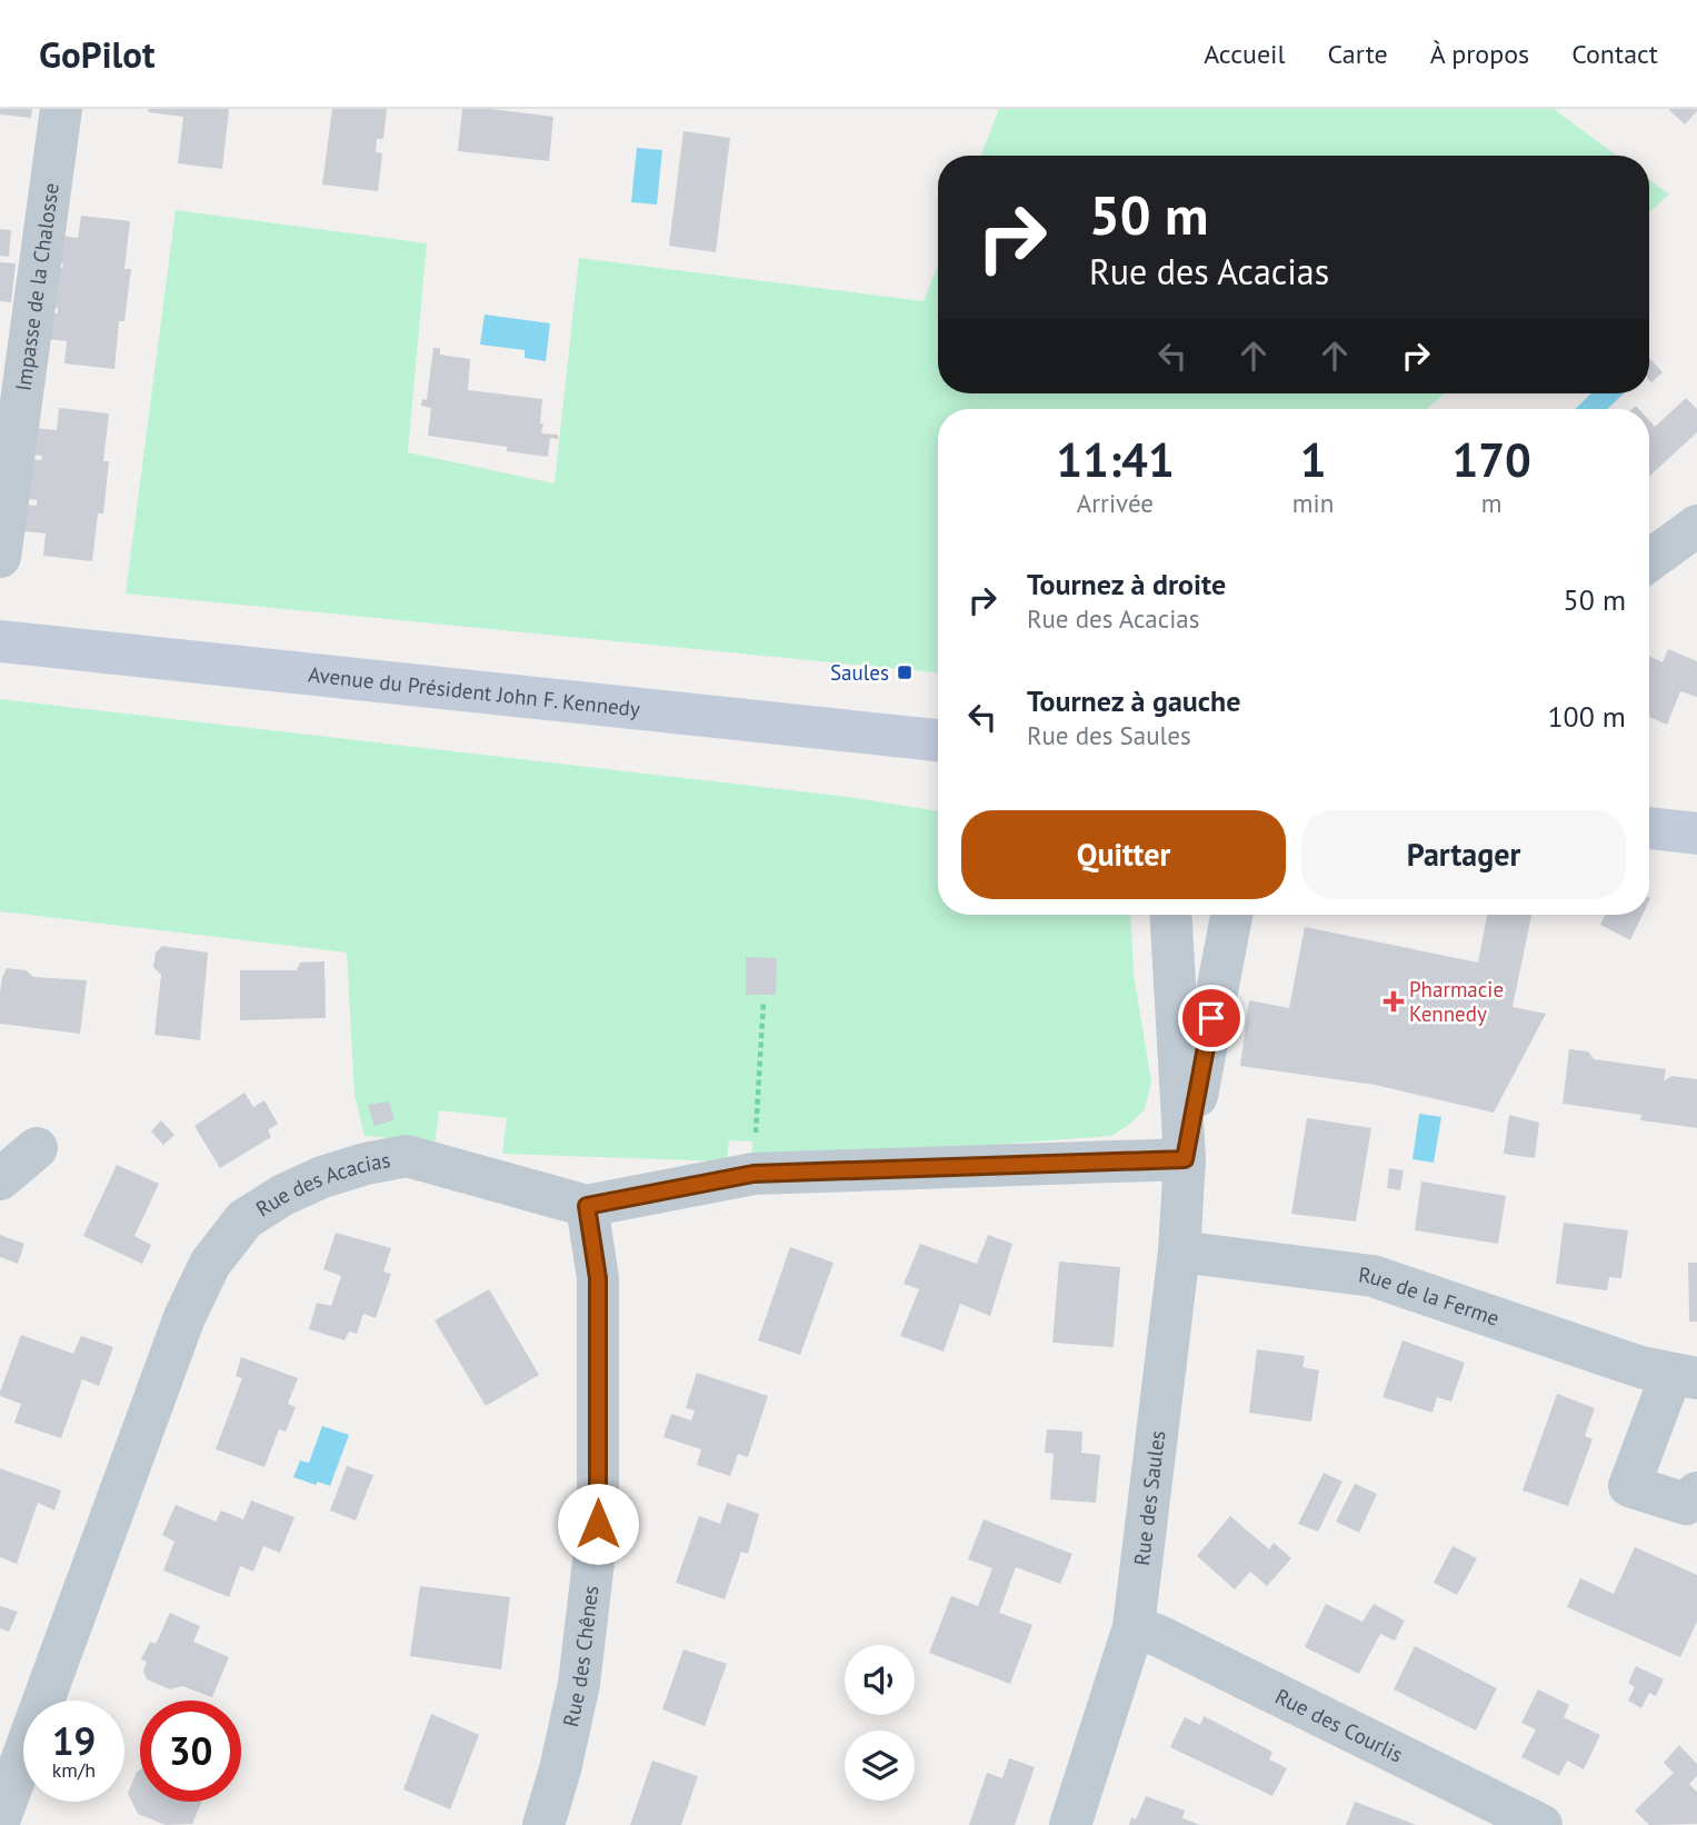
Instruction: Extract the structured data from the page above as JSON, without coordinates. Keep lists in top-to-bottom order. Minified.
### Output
{"streets":{"main road":["Avenue du Président John F. Kennedy"],"street":["Impasse de la Chalosse","Rue des Acacias","Rue de la Ferme","Rue des Saules","Rue des Chênes","Rue des Courlis"]},"crossings":[["Rue des Acacias","Rue des Saules"],["Rue des Acacias","Rue des Chênes"],["Rue de la Ferme","Rue des Saules"],["Rue des Saules","Rue des Courlis"]],"places":{"transit":["Saules"],"health":["Pharmacie Kennedy"]},"page":{"header":"GoPilot","nav":["Accueil","Carte","À propos","Contact"],"turn":["50 m","Rue des Acacias"],"eta":["11:41","Arrivée","1","min","170","m"],"list":[{"name":"Tournez à droite","note":"Rue des Acacias","value":"50 m"},{"name":"Tournez à gauche","note":"Rue des Saules","value":"100 m"}],"buttons":["Quitter","Partager"],"speed":"19 km/h","limit":"30"}}
